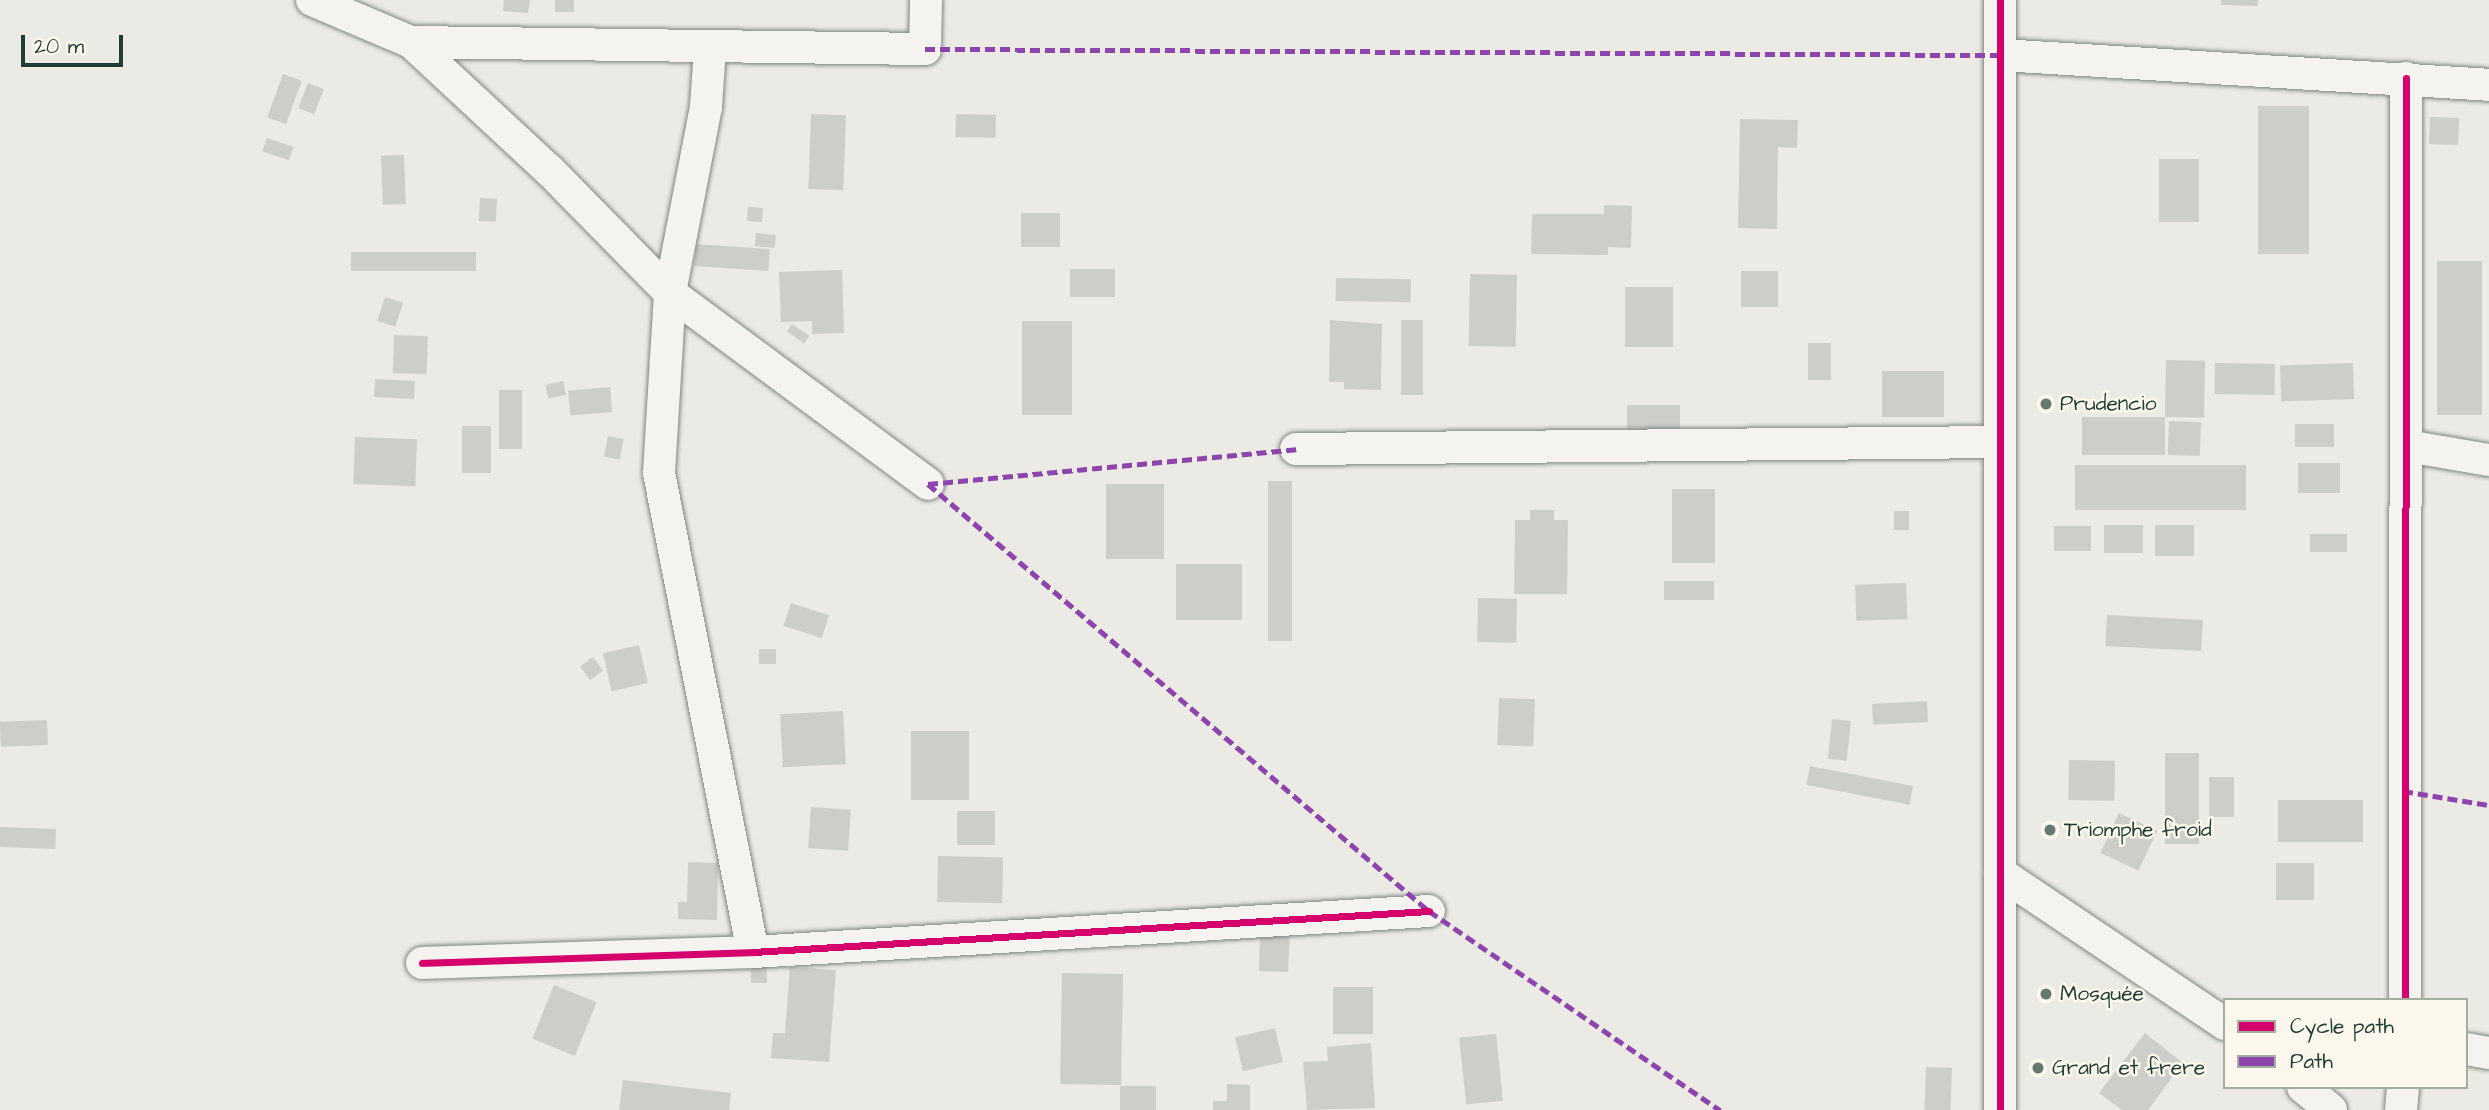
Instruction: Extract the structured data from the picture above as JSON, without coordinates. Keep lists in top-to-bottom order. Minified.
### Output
{"places":["Prudencio","Triomphe froid","Mosquée","Grand et frere"],"legend":["Cycle path","Path"],"scale_bar":"20 m"}
